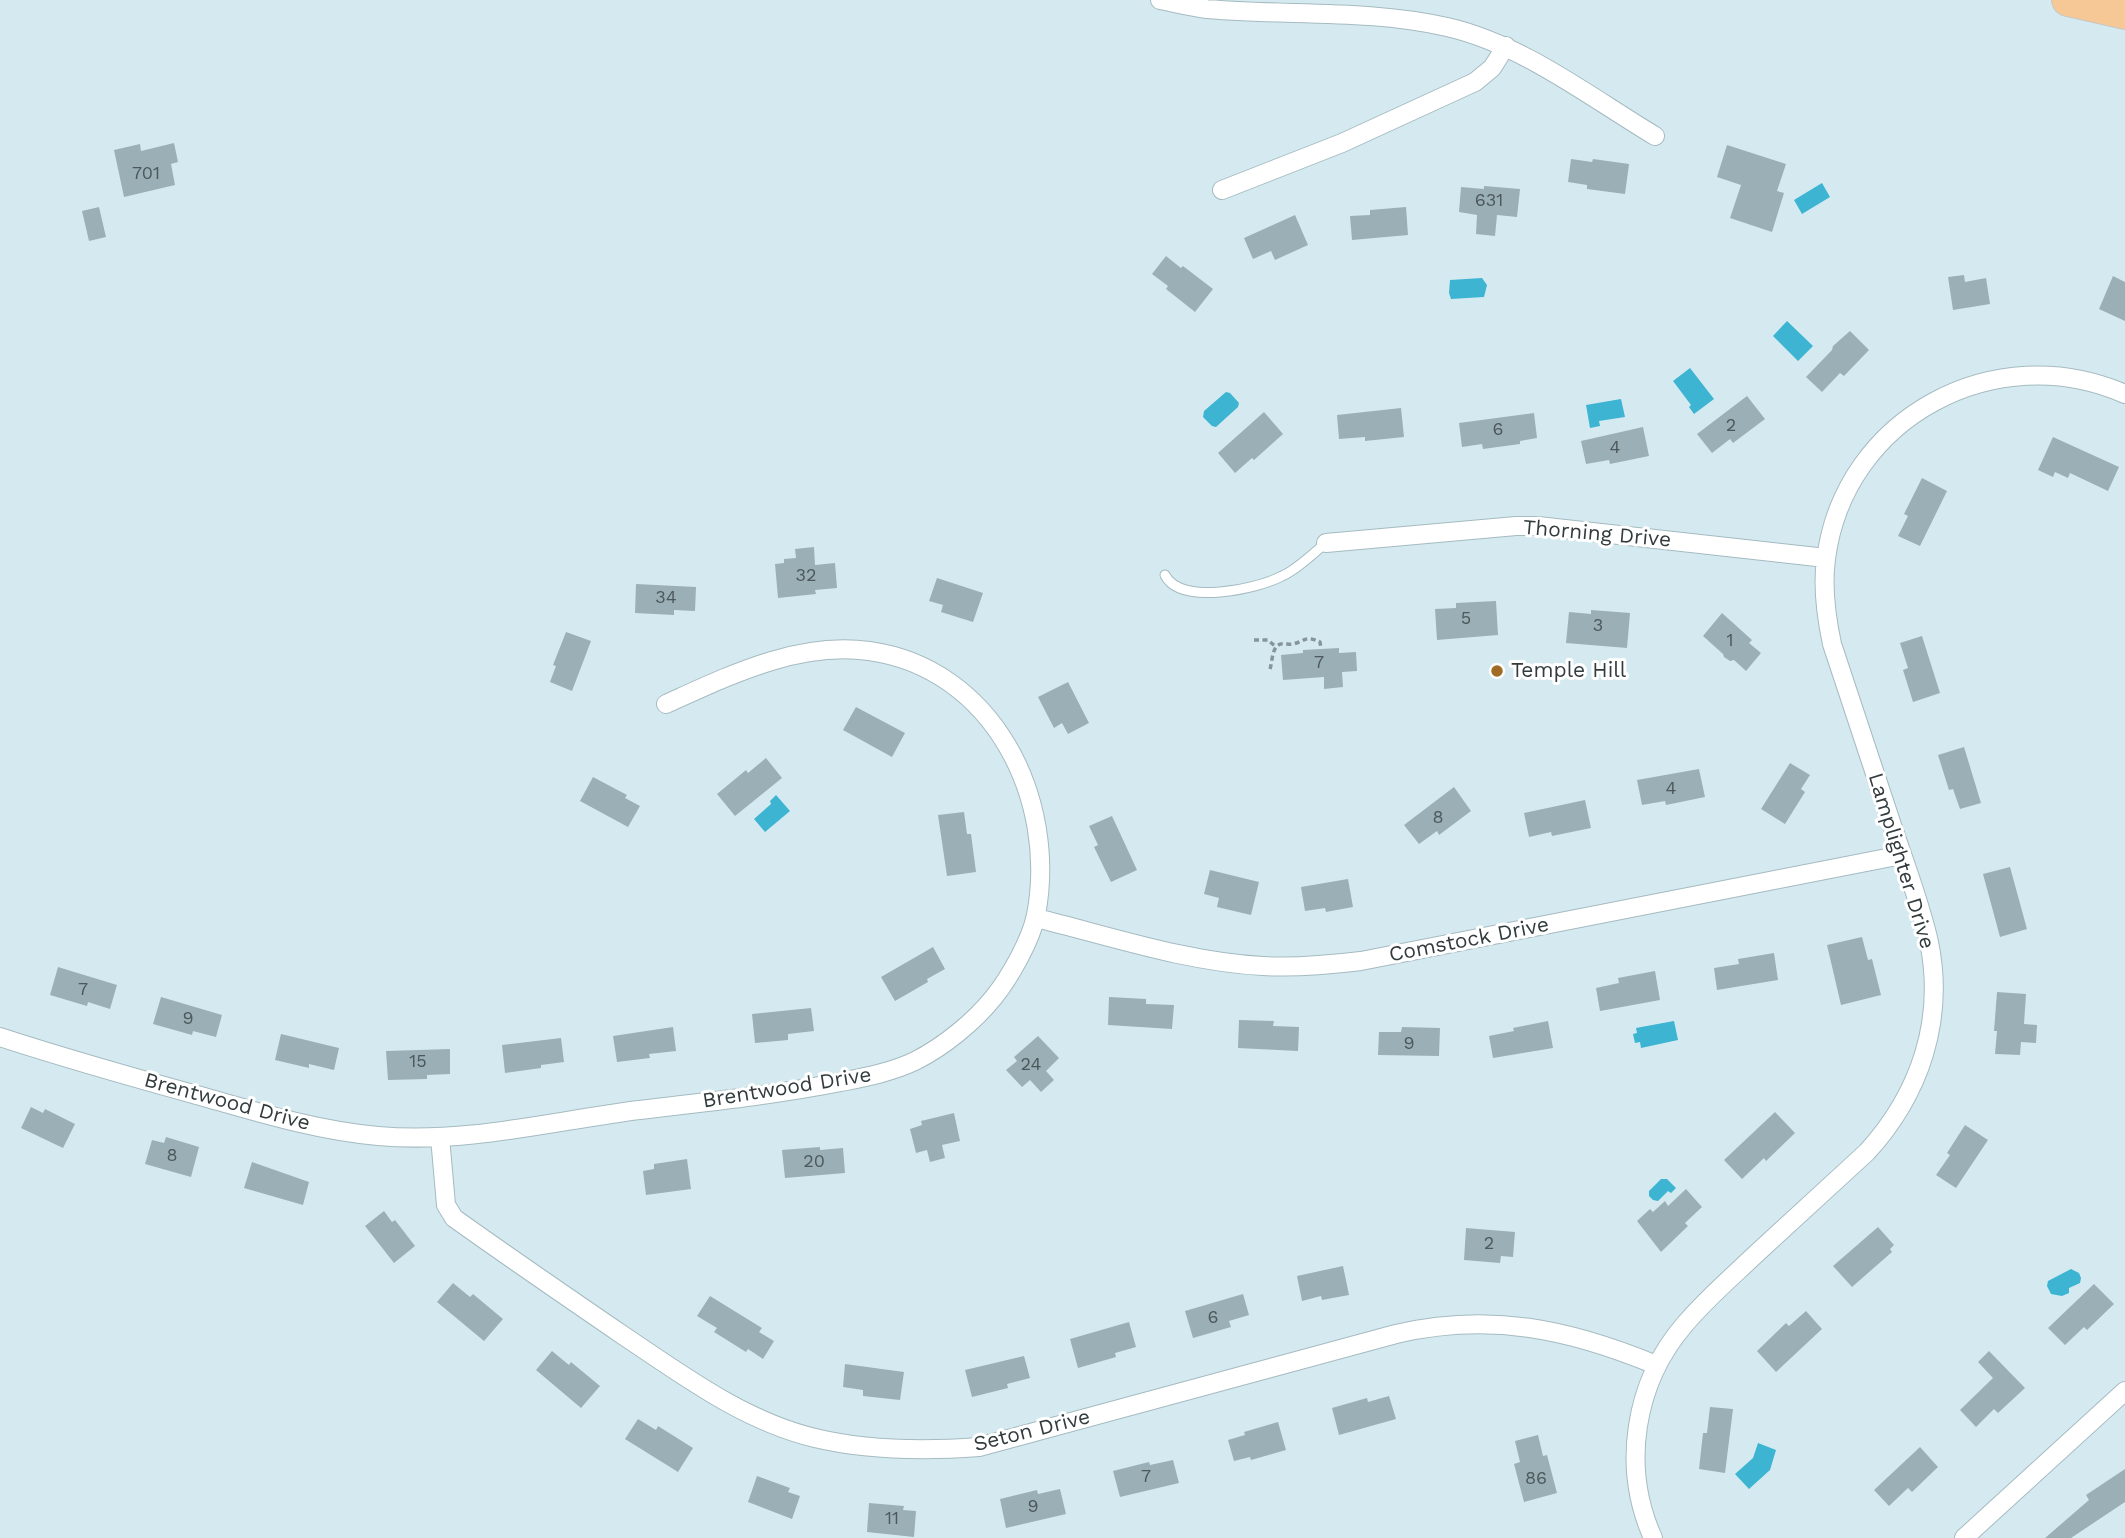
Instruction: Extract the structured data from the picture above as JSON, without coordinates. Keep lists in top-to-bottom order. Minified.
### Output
{"streets":{"street":["Thorning Drive","Lamplighter Drive","Comstock Drive","Brentwood Drive","Seton Drive"]},"crossings":[["Thorning Drive","Lamplighter Drive"],["Lamplighter Drive","Comstock Drive"],["Lamplighter Drive","Seton Drive"],["Comstock Drive","Brentwood Drive"],["Brentwood Drive","Seton Drive"]],"places":["Temple Hill"],"house_numbers":["701","631","2","6","4","32","34","5","3","1","7","4","8","7","9","9","15","24","8","20","2","6","7","86","9","11"]}
